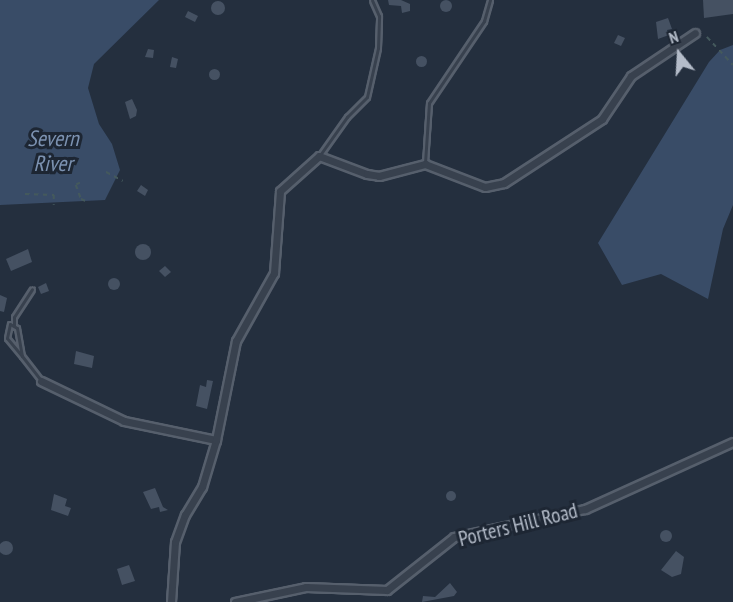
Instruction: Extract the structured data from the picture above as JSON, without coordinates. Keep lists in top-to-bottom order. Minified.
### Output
{"streets":{"street":["Porters Hill Road"]},"water":["Severn River"],"north":"top"}
